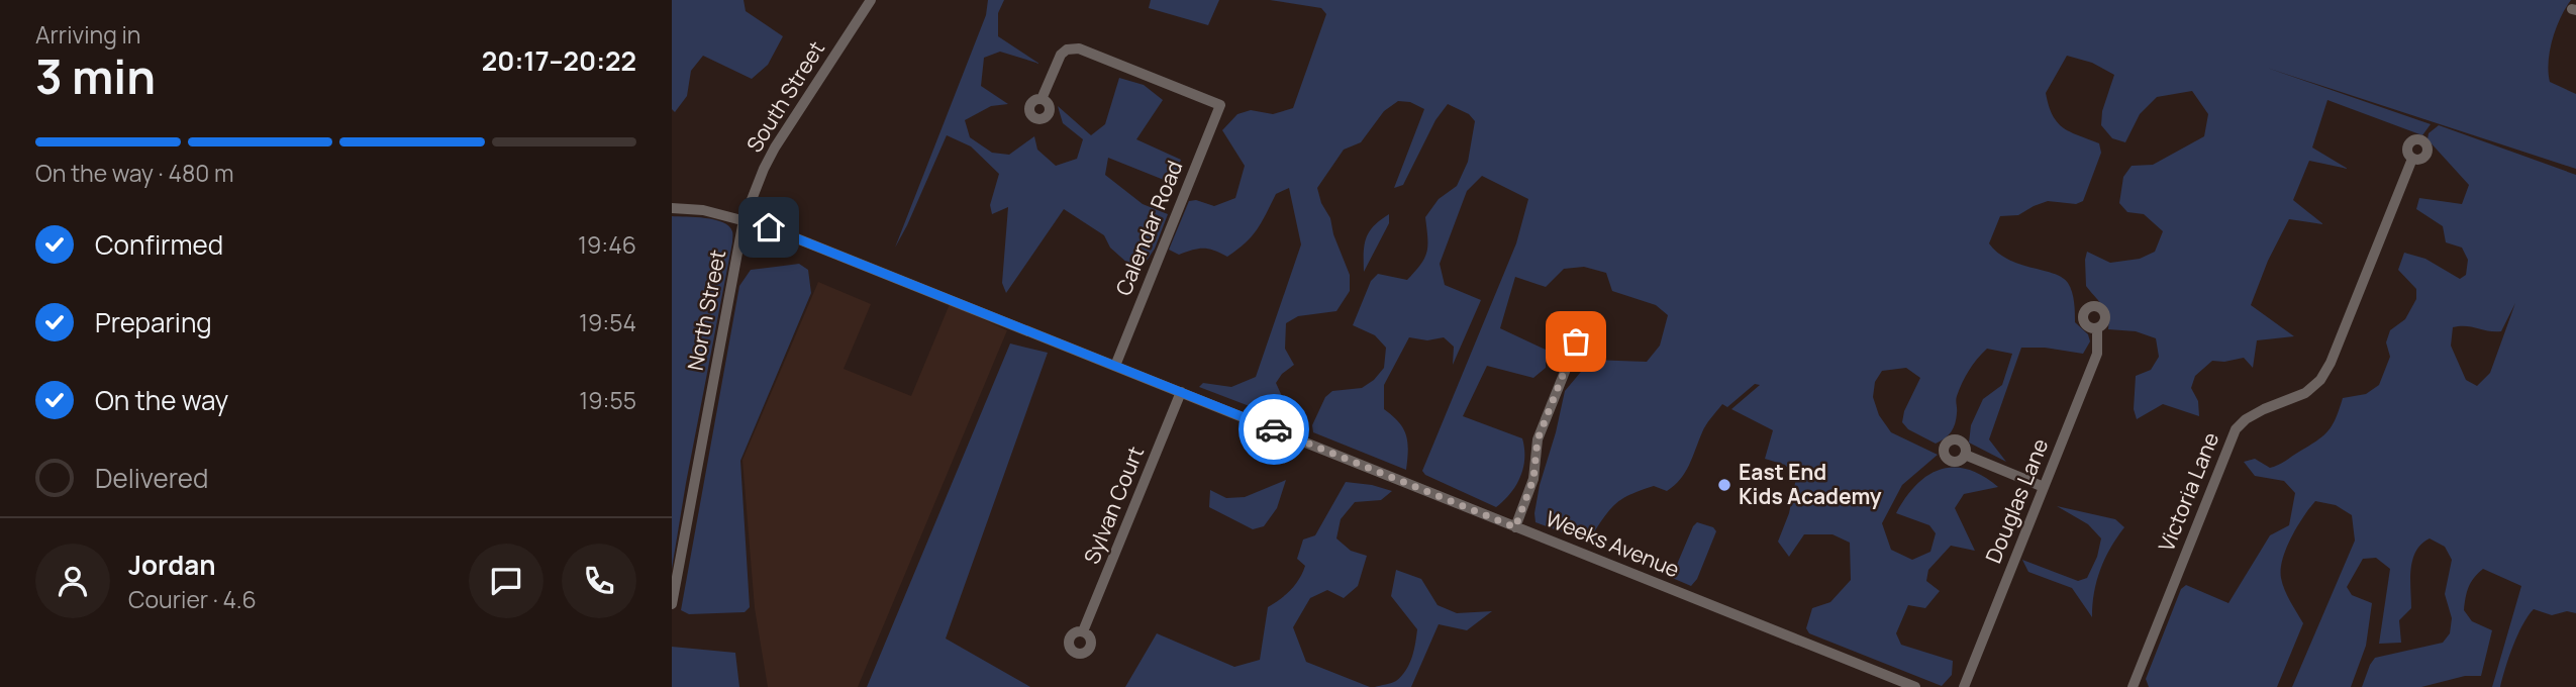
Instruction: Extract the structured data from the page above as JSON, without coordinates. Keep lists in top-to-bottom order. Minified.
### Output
{"streets":{"street":["South Street","Calendar Road","North Street","Victoria Lane","Douglas Lane","Sylvan Court","Weeks Avenue"]},"crossings":[["South Street","North Street"],["South Street","Weeks Avenue"],["Calendar Road","Weeks Avenue"],["North Street","Weeks Avenue"],["Sylvan Court","Weeks Avenue"]],"places":["East End Kids Academy"],"page":{"heading":["3 min","Arriving in","20:17–20:22"],"panel":["Jordan","Courier · 4.6"],"bar":"On the way · 480 m","list":[["Confirmed","19:46"],["Preparing","19:54"],["On the way","19:55"],"Delivered"]}}
